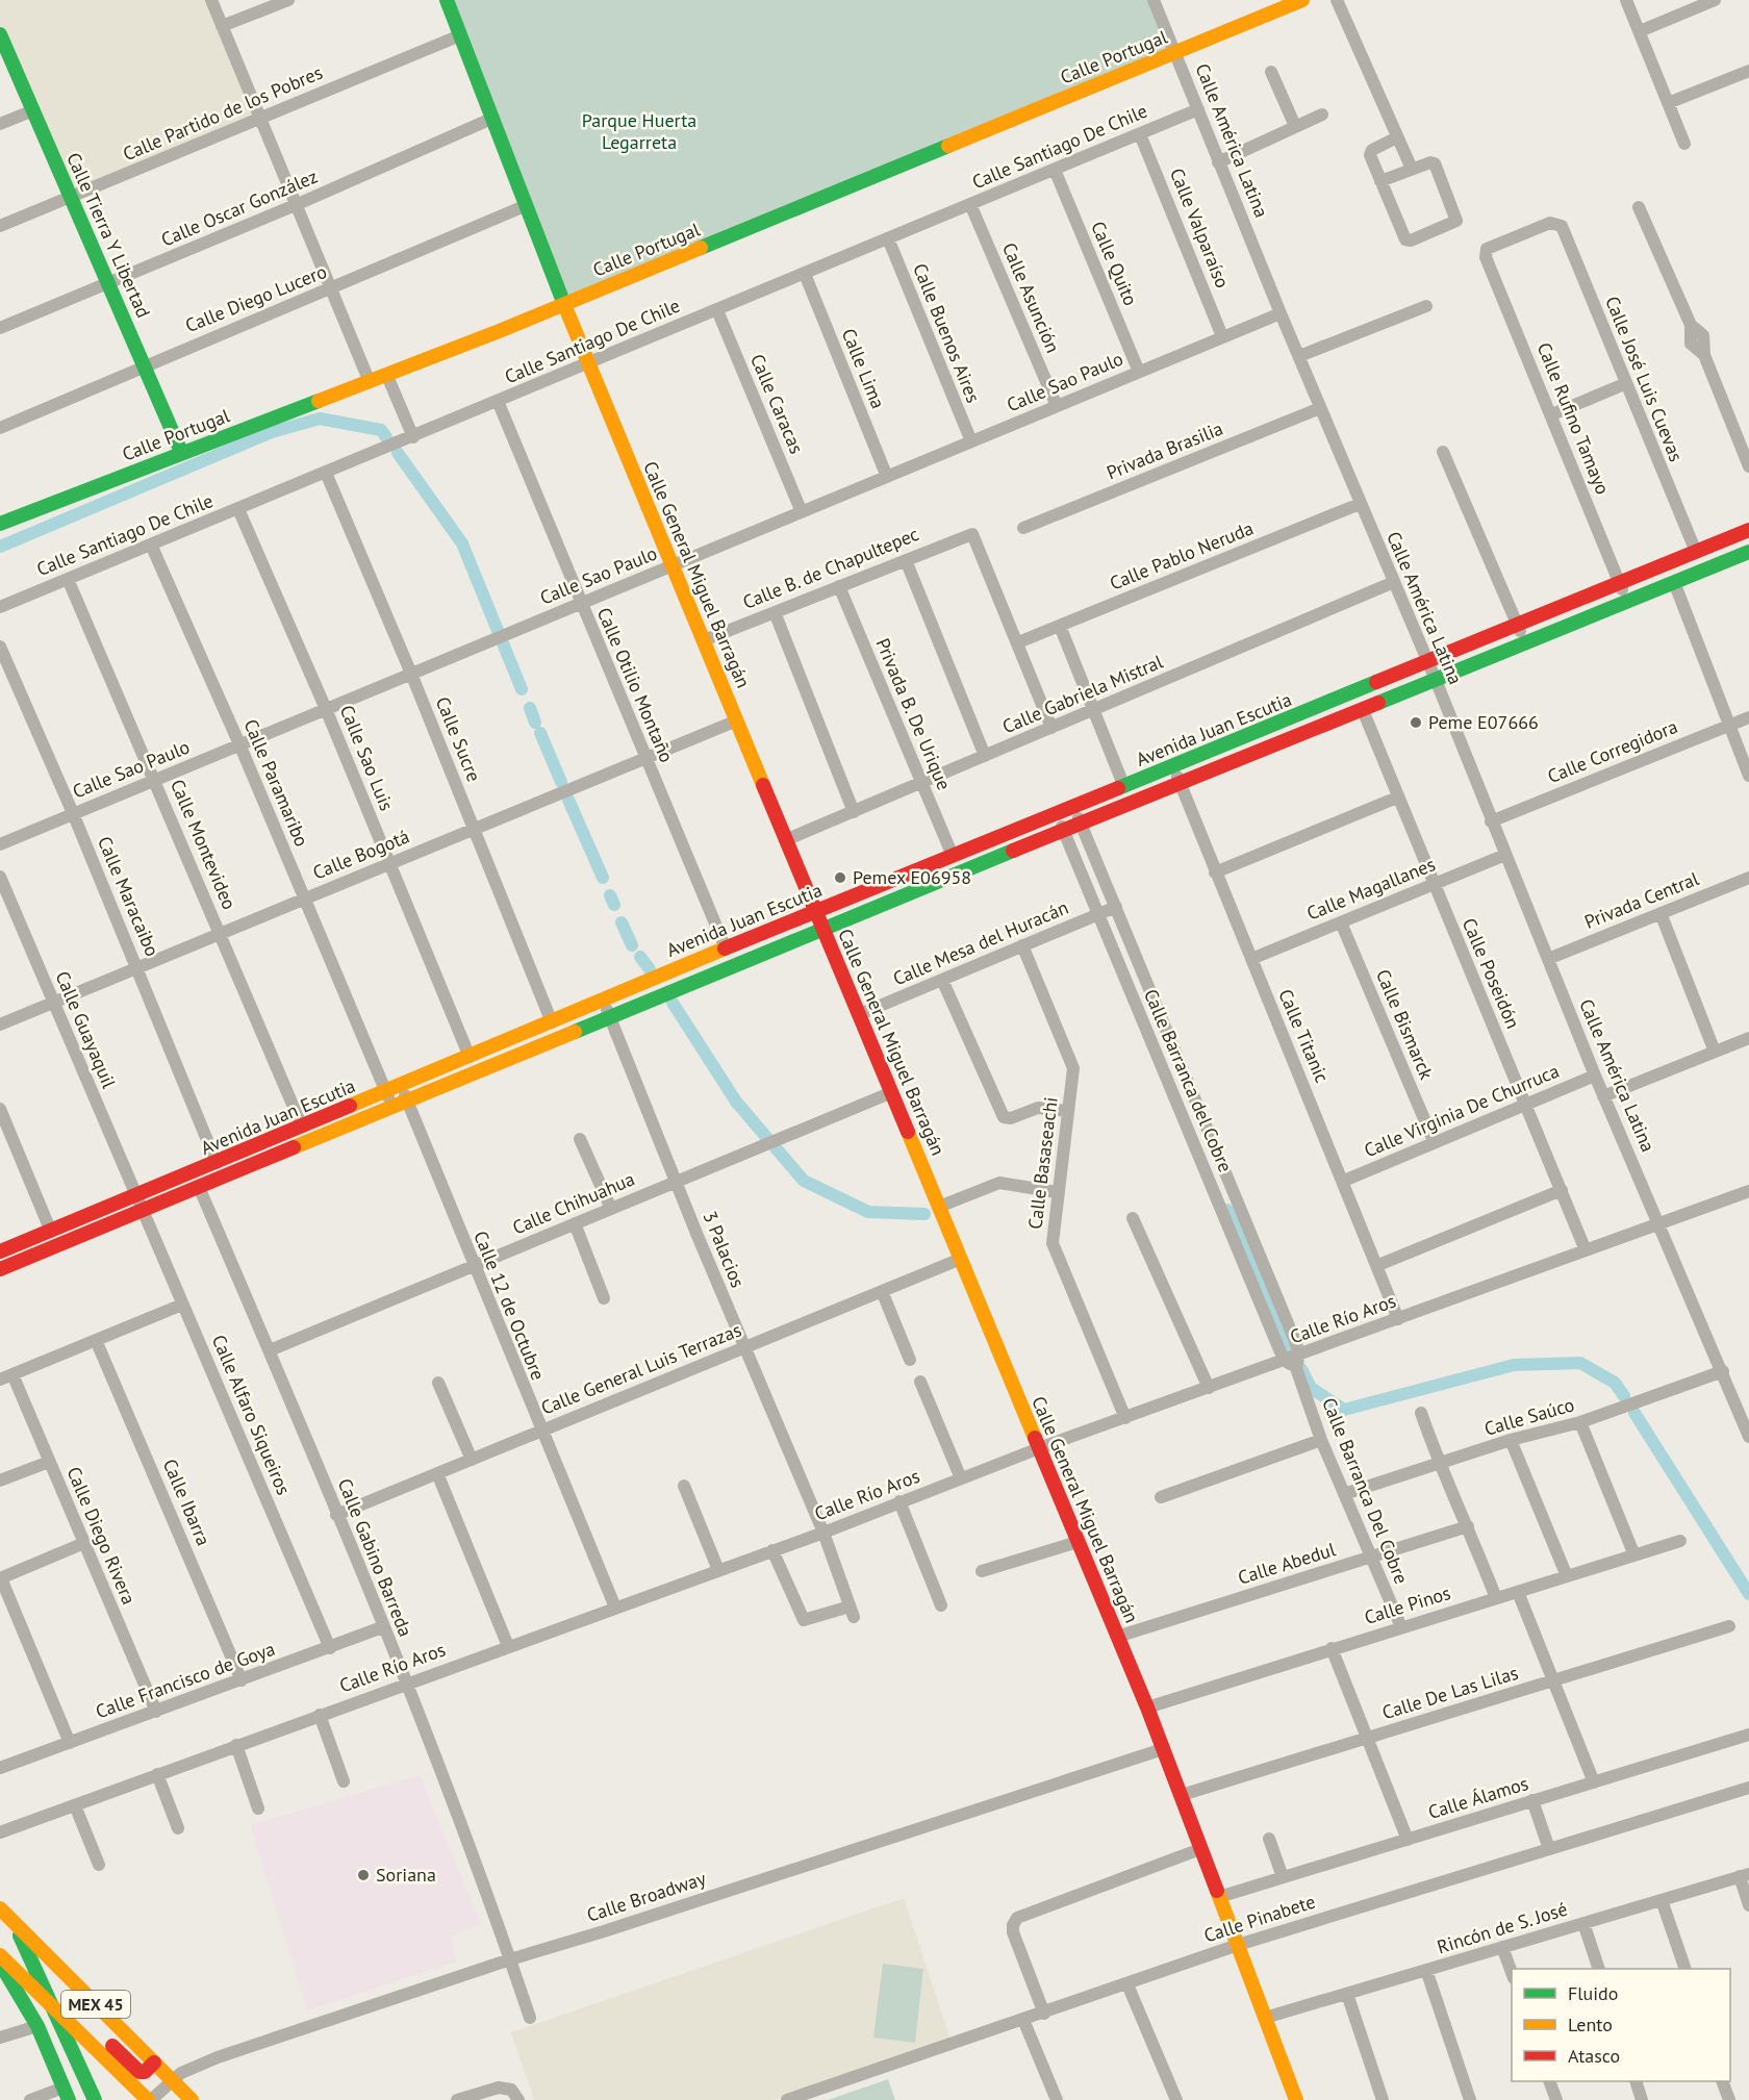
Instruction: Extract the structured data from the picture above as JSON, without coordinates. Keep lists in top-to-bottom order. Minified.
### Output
{"streets":{"main road":["Calle Portugal","Calle Tierra Y Libertad","Calle General Miguel Barragán","Avenida Juan Escutia","MEX 45"],"street":["Calle Partido de los Pobres","Calle América Latina","Calle Santiago De Chile","Calle Oscar González","Calle Valparaíso","Calle Quito","Calle Asunción","Calle Diego Lucero","Calle Buenos Aires","Calle Lima","Calle José Luis Cuevas","Calle Sao Paulo","Calle Caracas","Calle Rufino Tamayo","Privada Brasilia","Calle Pablo Neruda","Calle B. de Chapultepec","Calle Otilio Montaño","Calle Gabriela Mistral","Privada B. De Urique","Calle Sucre","Calle Corregidora","Calle Sao Luis","Calle Paramaribo","Calle Montevideo","Calle Bogotá","Calle Magallanes","Calle Maracaibo","Privada Central","Calle Mesa del Huracán","Calle Poseidón","Calle Bismarck","Calle Guayaquil","Calle Titanic","Calle Barranca del Cobre","Calle Virginia De Churruca","Calle Basaseachi","Calle Chihuahua","3 Palacios","Calle 12 de Octubre","Calle Río Aros","Calle General Luis Terrazas","Calle Alfaro Siqueiros","Calle Saúco","Calle Barranca Del Cobre","Calle Ibarra","Calle Diego Rivera","Calle Gabino Barreda","Calle Abedul","Calle Pinos","Calle Francisco de Goya","Calle De Las Lilas","Calle Álamos","Calle Broadway","Calle Pinabete","Rincón de S. José"]},"crossings":[["Calle Portugal","Calle América Latina"],["Calle Portugal","Calle Tierra Y Libertad"],["Calle Portugal","Calle General Miguel Barragán"],["Calle Partido de los Pobres","Calle Tierra Y Libertad"],["Calle Partido de los Pobres","Calle General Miguel Barragán"],["Calle América Latina","Calle Santiago De Chile"],["Calle América Latina","Calle Sao Paulo"],["Calle América Latina","Privada Brasilia"],["Calle América Latina","Calle Pablo Neruda"],["Calle América Latina","Calle Gabriela Mistral"],["Calle América Latina","Avenida Juan Escutia"],["Calle América Latina","Calle Corregidora"],["Calle América Latina","Calle Magallanes"],["Calle América Latina","Privada Central"],["Calle América Latina","Calle Virginia De Churruca"],["Calle América Latina","Calle Río Aros"],["Calle América Latina","Calle Saúco"],["Calle Santiago De Chile","Calle Valparaíso"],["Calle Santiago De Chile","Calle Quito"],["Calle Santiago De Chile","Calle Asunción"],["Calle Santiago De Chile","Calle Buenos Aires"],["Calle Santiago De Chile","Calle Lima"],["Calle Santiago De Chile","Calle Caracas"],["Calle Santiago De Chile","Calle General Miguel Barragán"],["Calle Santiago De Chile","Calle Otilio Montaño"],["Calle Santiago De Chile","Calle Sucre"],["Calle Santiago De Chile","Calle Sao Luis"],["Calle Santiago De Chile","Calle Paramaribo"],["Calle Santiago De Chile","Calle Montevideo"],["Calle Oscar González","Calle Tierra Y Libertad"],["Calle Oscar González","Calle General Miguel Barragán"],["Calle Valparaíso","Calle Sao Paulo"],["Calle Tierra Y Libertad","Calle Diego Lucero"],["Calle Quito","Calle Sao Paulo"],["Calle Asunción","Calle Sao Paulo"],["Calle Diego Lucero","Calle General Miguel Barragán"],["Calle Buenos Aires","Calle Sao Paulo"],["Calle Lima","Calle Sao Paulo"],["Calle José Luis Cuevas","Calle Rufino Tamayo"],["Calle José Luis Cuevas","Avenida Juan Escutia"],["Calle Sao Paulo","Calle Caracas"],["Calle Sao Paulo","Calle General Miguel Barragán"],["Calle Sao Paulo","Calle Otilio Montaño"],["Calle Sao Paulo","Calle Sucre"],["Calle Sao Paulo","Calle Sao Luis"],["Calle Sao Paulo","Calle Paramaribo"],["Calle Sao Paulo","Calle Montevideo"],["Calle Sao Paulo","Calle Maracaibo"],["Calle Rufino Tamayo","Avenida Juan Escutia"],["Calle Pablo Neruda","Calle B. de Chapultepec"],["Calle B. de Chapultepec","Calle General Miguel Barragán"],["Calle B. de Chapultepec","Privada B. De Urique"],["Calle General Miguel Barragán","Calle Gabriela Mistral"],["Calle General Miguel Barragán","Avenida Juan Escutia"],["Calle General Miguel Barragán","Calle Bogotá"],["Calle General Miguel Barragán","Calle Mesa del Huracán"],["Calle General Miguel Barragán","Calle Chihuahua"],["Calle General Miguel Barragán","Calle Río Aros"],["Calle General Miguel Barragán","Calle General Luis Terrazas"],["Calle General Miguel Barragán","Calle Abedul"],["Calle General Miguel Barragán","Calle Pinos"],["Calle General Miguel Barragán","Calle De Las Lilas"],["Calle General Miguel Barragán","Calle Álamos"],["Calle General Miguel Barragán","Calle Broadway"],["Calle General Miguel Barragán","Calle Pinabete"],["Calle General Miguel Barragán","Rincón de S. José"],["Calle Otilio Montaño","Avenida Juan Escutia"],["Calle Otilio Montaño","Calle Bogotá"],["Calle Gabriela Mistral","Privada B. De Urique"],["Privada B. De Urique","Avenida Juan Escutia"],["Avenida Juan Escutia","Calle Sucre"],["Avenida Juan Escutia","Calle Sao Luis"],["Avenida Juan Escutia","Calle Paramaribo"],["Avenida Juan Escutia","Calle Montevideo"],["Avenida Juan Escutia","Calle Maracaibo"],["Avenida Juan Escutia","Calle Poseidón"],["Avenida Juan Escutia","Calle Guayaquil"],["Avenida Juan Escutia","Calle Titanic"],["Avenida Juan Escutia","Calle Barranca del Cobre"],["Avenida Juan Escutia","3 Palacios"],["Avenida Juan Escutia","Calle 12 de Octubre"],["Avenida Juan Escutia","Calle Alfaro Siqueiros"],["Avenida Juan Escutia","Calle Gabino Barreda"],["Calle Sucre","Calle Bogotá"],["Calle Sao Luis","Calle Bogotá"],["Calle Paramaribo","Calle Bogotá"],["Calle Montevideo","Calle Bogotá"],["Calle Bogotá","Calle Maracaibo"],["Calle Bogotá","Calle Guayaquil"],["Calle Magallanes","Calle Poseidón"],["Calle Magallanes","Calle Bismarck"],["Calle Magallanes","Calle Titanic"],["Calle Mesa del Huracán","Calle Barranca del Cobre"],["Calle Mesa del Huracán","Calle Basaseachi"],["Calle Poseidón","Calle Virginia De Churruca"],["Calle Poseidón","Calle Río Aros"],["Calle Bismarck","Calle Virginia De Churruca"],["Calle Guayaquil","Calle Alfaro Siqueiros"],["Calle Titanic","Calle Virginia De Churruca"],["Calle Titanic","Calle Río Aros"],["Calle Barranca del Cobre","Calle Río Aros"],["Calle Basaseachi","Calle Río Aros"],["Calle Chihuahua","3 Palacios"],["Calle Chihuahua","Calle 12 de Octubre"],["Calle Chihuahua","Calle Gabino Barreda"],["3 Palacios","Calle Río Aros"],["3 Palacios","Calle General Luis Terrazas"],["Calle 12 de Octubre","Calle Río Aros"],["Calle 12 de Octubre","Calle General Luis Terrazas"],["Calle Río Aros","Calle Gabino Barreda"],["Calle General Luis Terrazas","Calle Gabino Barreda"],["Calle Alfaro Siqueiros","Calle Francisco de Goya"],["Calle Saúco","Calle Barranca Del Cobre"],["Calle Barranca Del Cobre","Calle Abedul"],["Calle Barranca Del Cobre","Calle Pinos"],["Calle Ibarra","Calle Francisco de Goya"],["Calle Diego Rivera","Calle Francisco de Goya"],["Calle Gabino Barreda","Calle Francisco de Goya"],["Calle Gabino Barreda","Calle Broadway"],["Calle Broadway","MEX 45"]],"parks":["Parque Huerta Legarreta"],"places":["Peme E07666","Pemex E06958","Soriana"],"legend":["Fluido","Lento","Atasco"]}
